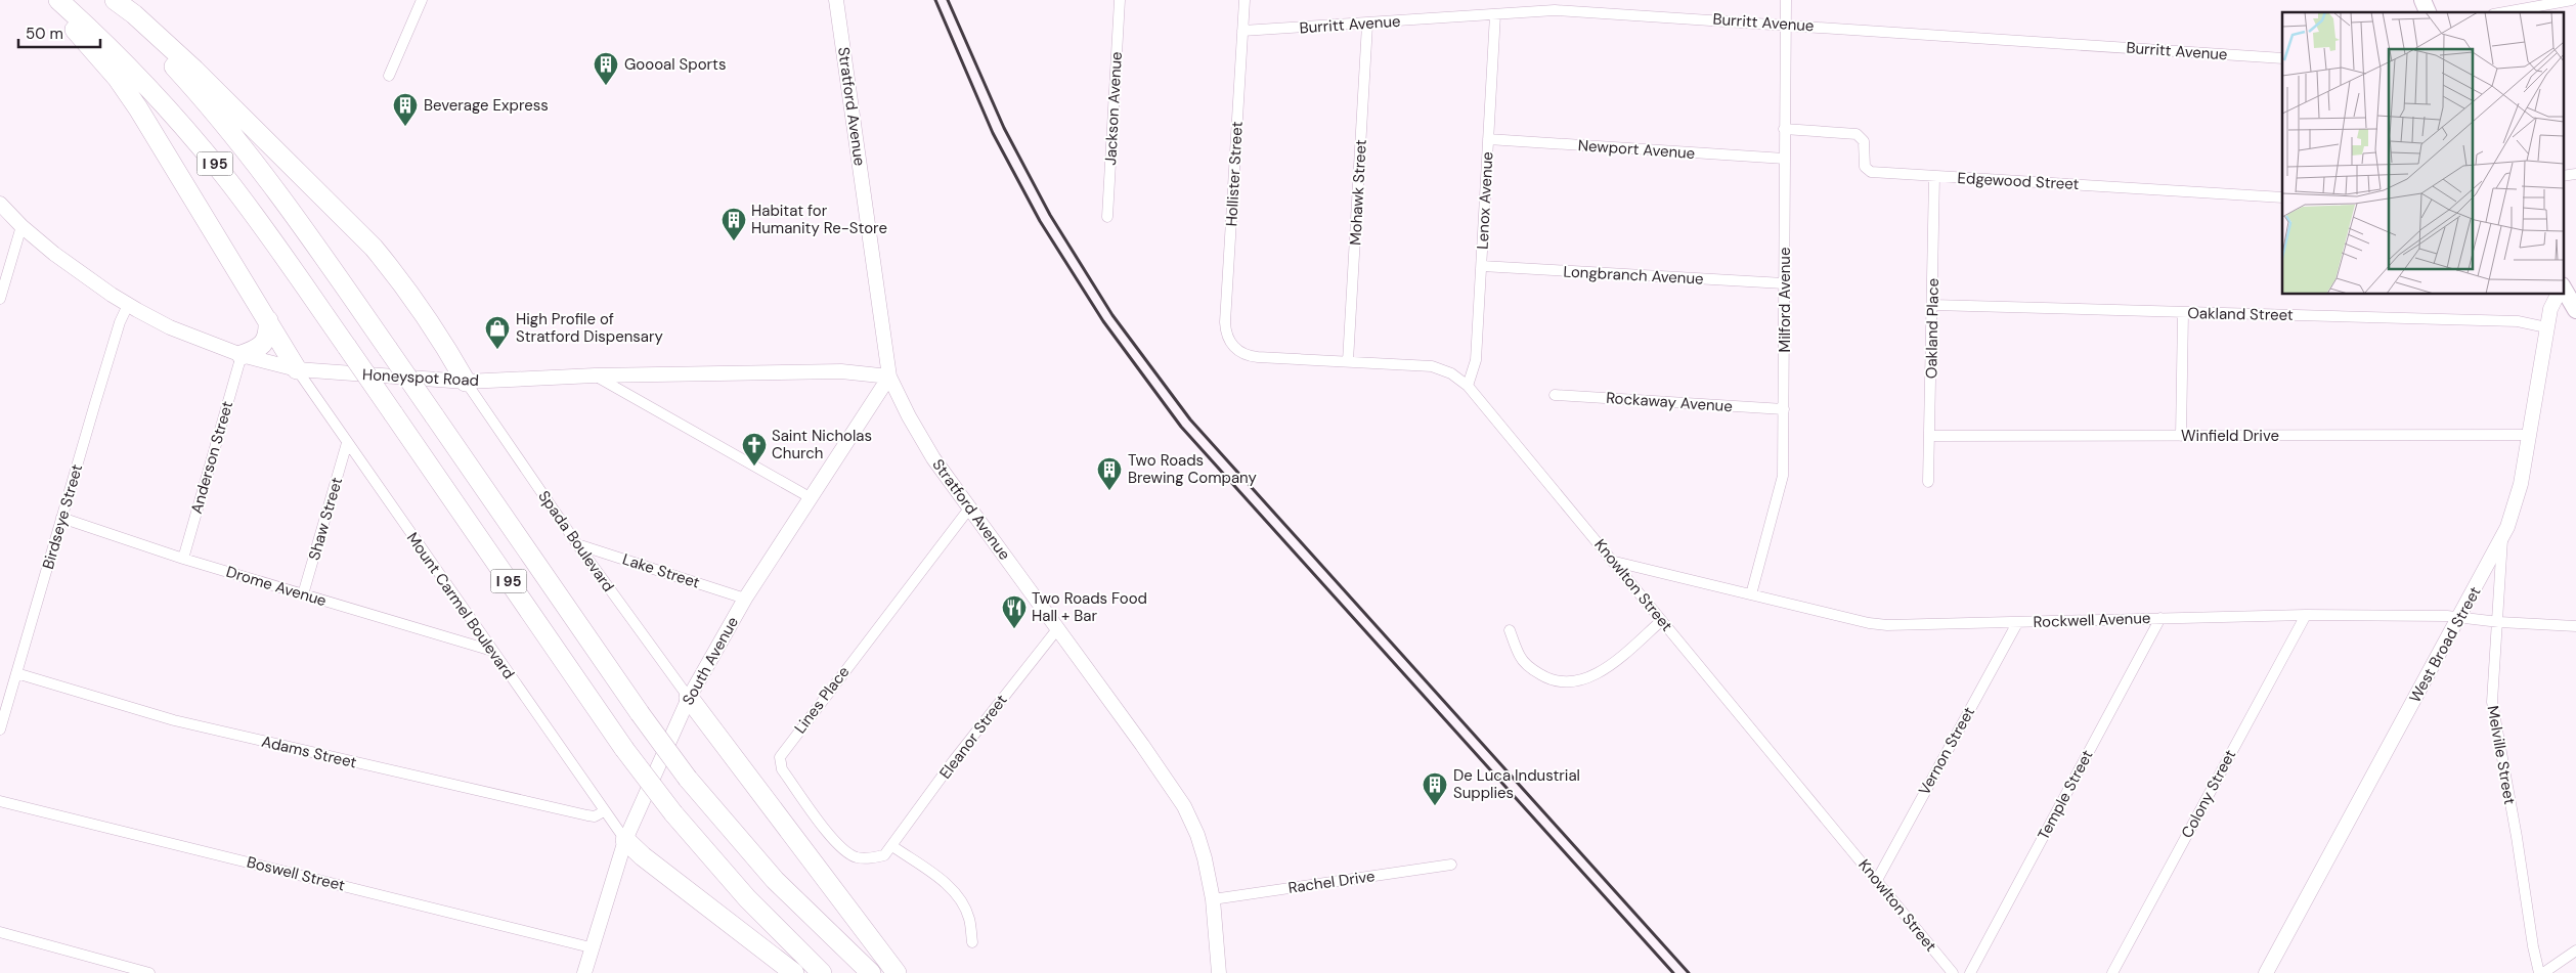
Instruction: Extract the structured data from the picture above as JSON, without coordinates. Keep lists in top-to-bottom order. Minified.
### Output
{"streets":{"highway":["I 95"],"main road":["Stratford Avenue","Honeyspot Road","West Broad Street","South Avenue"],"street":["Burritt Avenue","Jackson Avenue","Newport Avenue","Hollister Street","Edgewood Street","Mohawk Street","Lenox Avenue","Longbranch Avenue","Milford Avenue","Oakland Street","Oakland Place","Rockaway Avenue","Winfield Drive","Anderson Street","Birdseye Street","Shaw Street","Spada Boulevard","Lake Street","Knowlton Street","Drome Avenue","Mount Carmel Boulevard","Rockwell Avenue","Lines Place","Eleanor Street","Vernon Street","Adams Street","Melville Street","Colony Street","Temple Street","Boswell Street","Rachel Drive"]},"crossings":[["Burritt Avenue","Hollister Street"],["Burritt Avenue","Mohawk Street"],["Burritt Avenue","Lenox Avenue"],["Burritt Avenue","Milford Avenue"],["Stratford Avenue","Honeyspot Road"],["Stratford Avenue","South Avenue"],["Stratford Avenue","Lines Place"],["Stratford Avenue","Eleanor Street"],["Stratford Avenue","Rachel Drive"],["Newport Avenue","Lenox Avenue"],["Newport Avenue","Milford Avenue"],["Hollister Street","Knowlton Street"],["Edgewood Street","Milford Avenue"],["Edgewood Street","Oakland Place"],["Mohawk Street","Knowlton Street"],["Lenox Avenue","Longbranch Avenue"],["Lenox Avenue","Knowlton Street"],["Longbranch Avenue","Milford Avenue"],["Milford Avenue","Rockaway Avenue"],["Milford Avenue","Rockwell Avenue"],["Oakland Street","Oakland Place"],["Oakland Street","West Broad Street"],["Oakland Place","Winfield Drive"],["Honeyspot Road","Anderson Street"],["Honeyspot Road","Birdseye Street"],["Honeyspot Road","Spada Boulevard"],["Honeyspot Road","Mount Carmel Boulevard"],["Honeyspot Road","South Avenue"],["Winfield Drive","West Broad Street"],["Anderson Street","Drome Avenue"],["Birdseye Street","Drome Avenue"],["Birdseye Street","Adams Street"],["Shaw Street","Drome Avenue"],["Shaw Street","Mount Carmel Boulevard"],["Spada Boulevard","Lake Street"],["Spada Boulevard","South Avenue"],["Lake Street","South Avenue"],["Knowlton Street","Rockwell Avenue"],["Knowlton Street","Vernon Street"],["Drome Avenue","Mount Carmel Boulevard"],["Mount Carmel Boulevard","South Avenue"],["Mount Carmel Boulevard","Adams Street"],["Rockwell Avenue","West Broad Street"],["Rockwell Avenue","Vernon Street"],["Rockwell Avenue","Melville Street"],["Rockwell Avenue","Colony Street"],["Rockwell Avenue","Temple Street"],["West Broad Street","Melville Street"],["South Avenue","Boswell Street"],["Lines Place","Eleanor Street"]],"places":{"building":["Goooal Sports","Beverage Express","Habitat for Humanity Re-Store","Two Roads Brewing Company","De Luca Industrial Supplies"],"shop":["High Profile of Stratford Dispensary"],"church":["Saint Nicholas Church"],"restaurant":["Two Roads Food Hall + Bar"]},"scale_bar":"50 m"}
